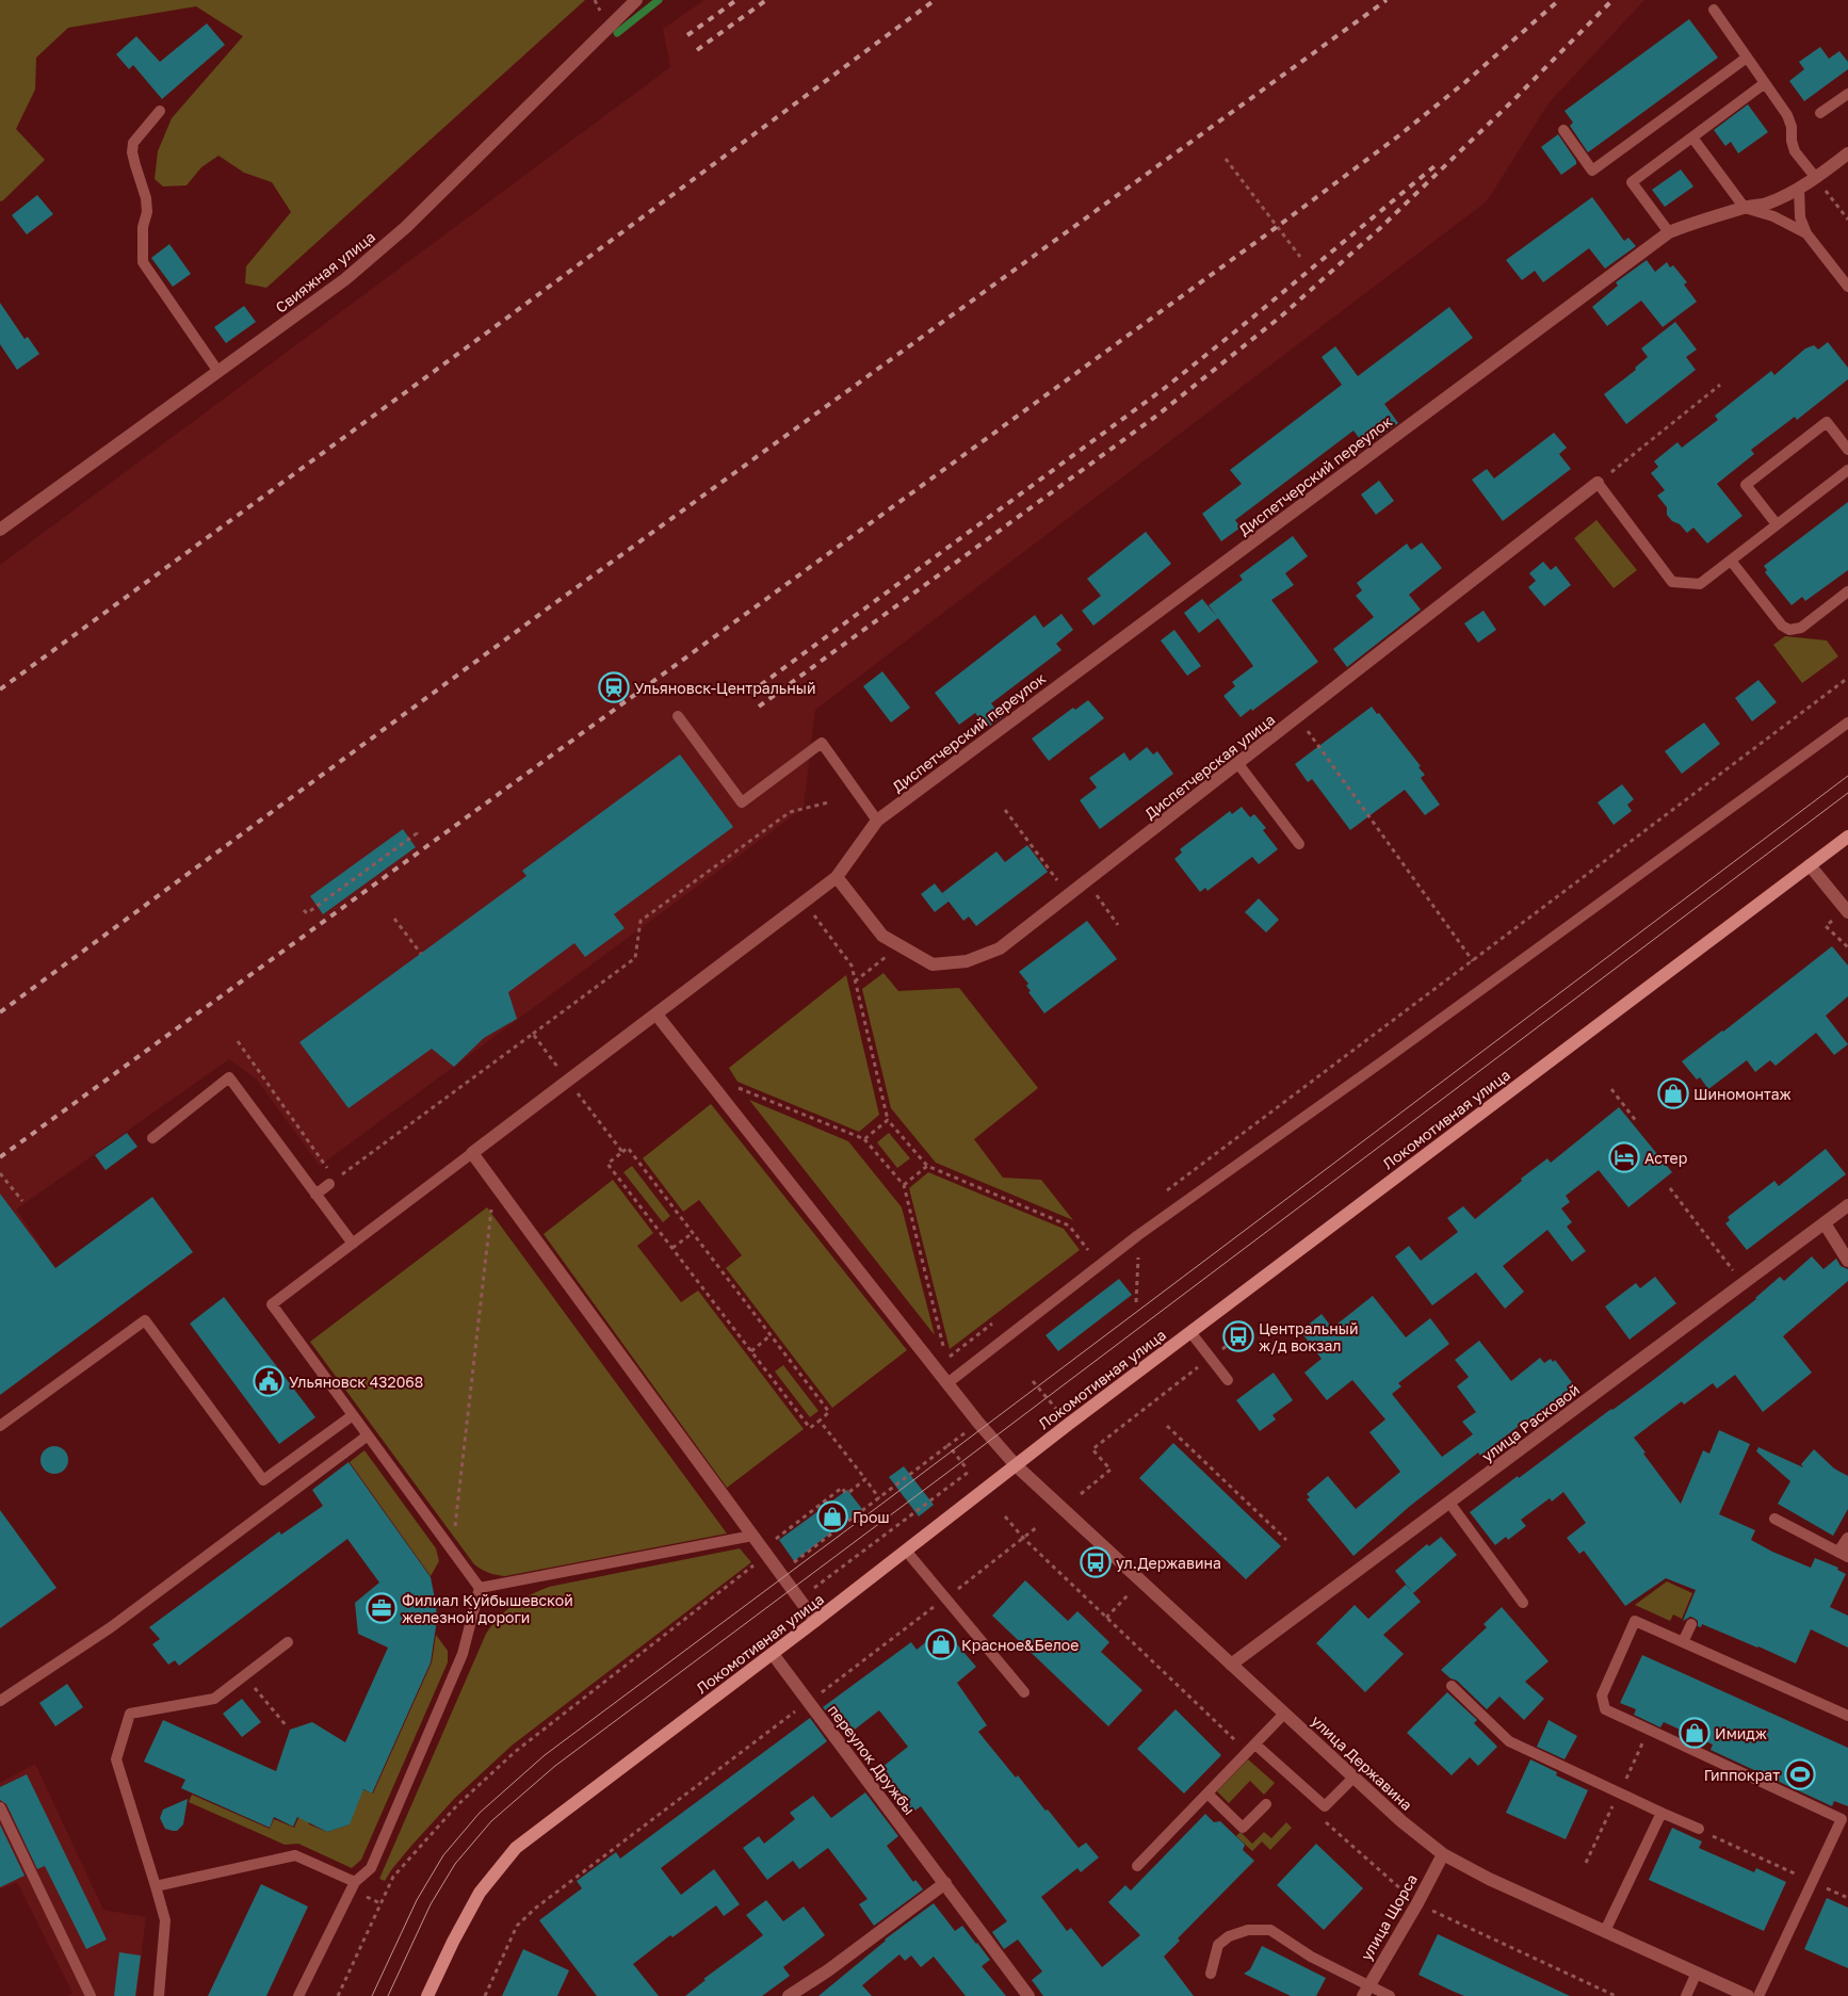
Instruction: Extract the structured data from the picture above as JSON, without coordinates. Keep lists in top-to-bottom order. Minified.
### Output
{"streets":{"main road":["Локомотивная улица"],"street":["Свияжная улица","Диспетчерский переулок","Диспетчерская улица","улица Расковой","переулок Дружбы","улица Державина","улица Щорса"]},"crossings":[["Диспетчерский переулок","Диспетчерская улица"],["Диспетчерский переулок","улица Державина"],["Локомотивная улица","переулок Дружбы"],["Локомотивная улица","улица Державина"],["улица Расковой","улица Державина"],["улица Державина","улица Щорса"]],"places":{"station":["Ульяновск-Центральный"],"shop":["Шиномонтаж","Грош","Красное&Белое","Имидж"],"hotel":["Астер"],"bus stop":["Центральный ж/д вокзал","ул.Державина"],"public building":["Ульяновск 432068"],"office":["Филиал Куйбышевской железной дороги"],"sports":["Гиппократ"]}}
